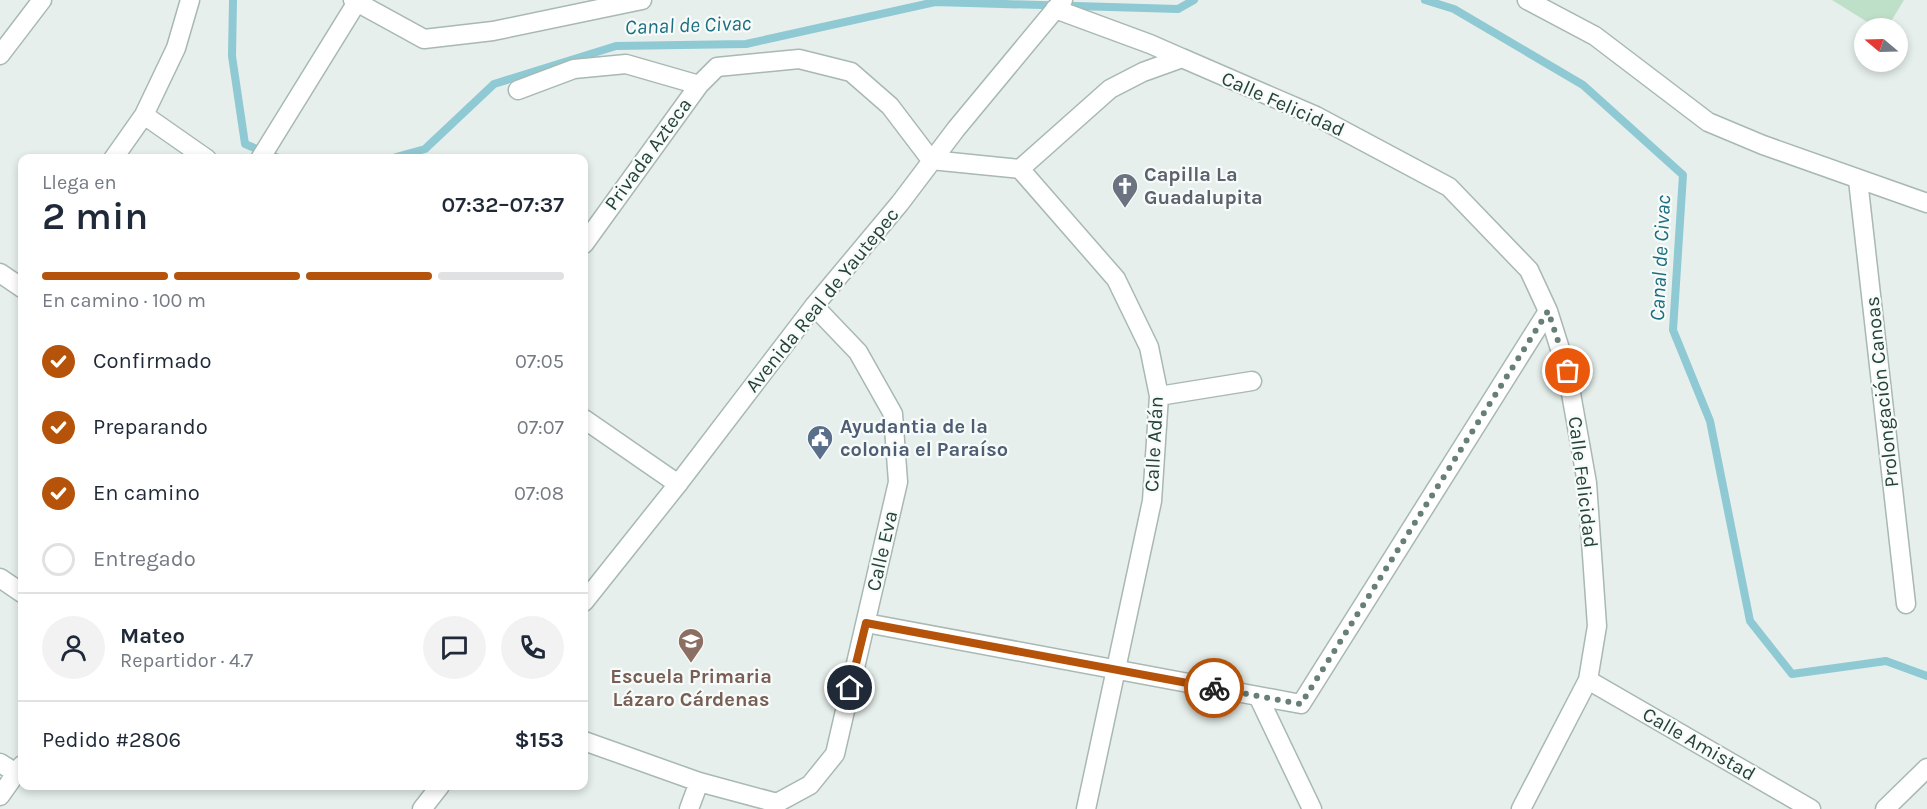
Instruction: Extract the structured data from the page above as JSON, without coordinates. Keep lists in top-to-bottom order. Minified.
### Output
{"streets":{"street":["Calle Felicidad","Privada Azteca","Avenida Real de Yautepec","Prolongación Canoas","Calle Adán","Calle Eva","Calle Amistad"]},"crossings":[["Calle Felicidad","Avenida Real de Yautepec"],["Calle Felicidad","Calle Amistad"],["Privada Azteca","Avenida Real de Yautepec"],["Avenida Real de Yautepec","Calle Eva"]],"water":["Canal de Civac"],"places":{"church":["Capilla La Guadalupita"],"public building":["Ayudantia de la colonia el Paraíso"],"school or university":["Escuela Primaria Lázaro Cárdenas"]},"north":"left","page":{"heading":["2 min","Llega en","07:32–07:37"],"panel":["Mateo","Repartidor · 4.7","Pedido #2806","$153"],"bar":"En camino · 100 m","list":[["Confirmado","07:05"],["Preparando","07:07"],["En camino","07:08"],"Entregado"]}}
